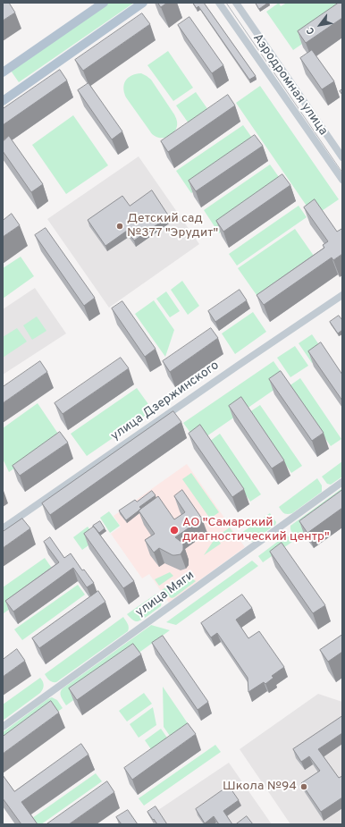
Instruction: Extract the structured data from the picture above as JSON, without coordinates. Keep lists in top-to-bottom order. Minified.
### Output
{"streets":{"street":["Аэродромная улица","улица Дзержинского","улица Мяги"]},"places":["Детский сад №377 \"Эрудит\"","АО \"Самарский диагностический центр\"","Школа №94"],"north":"bottom left"}
